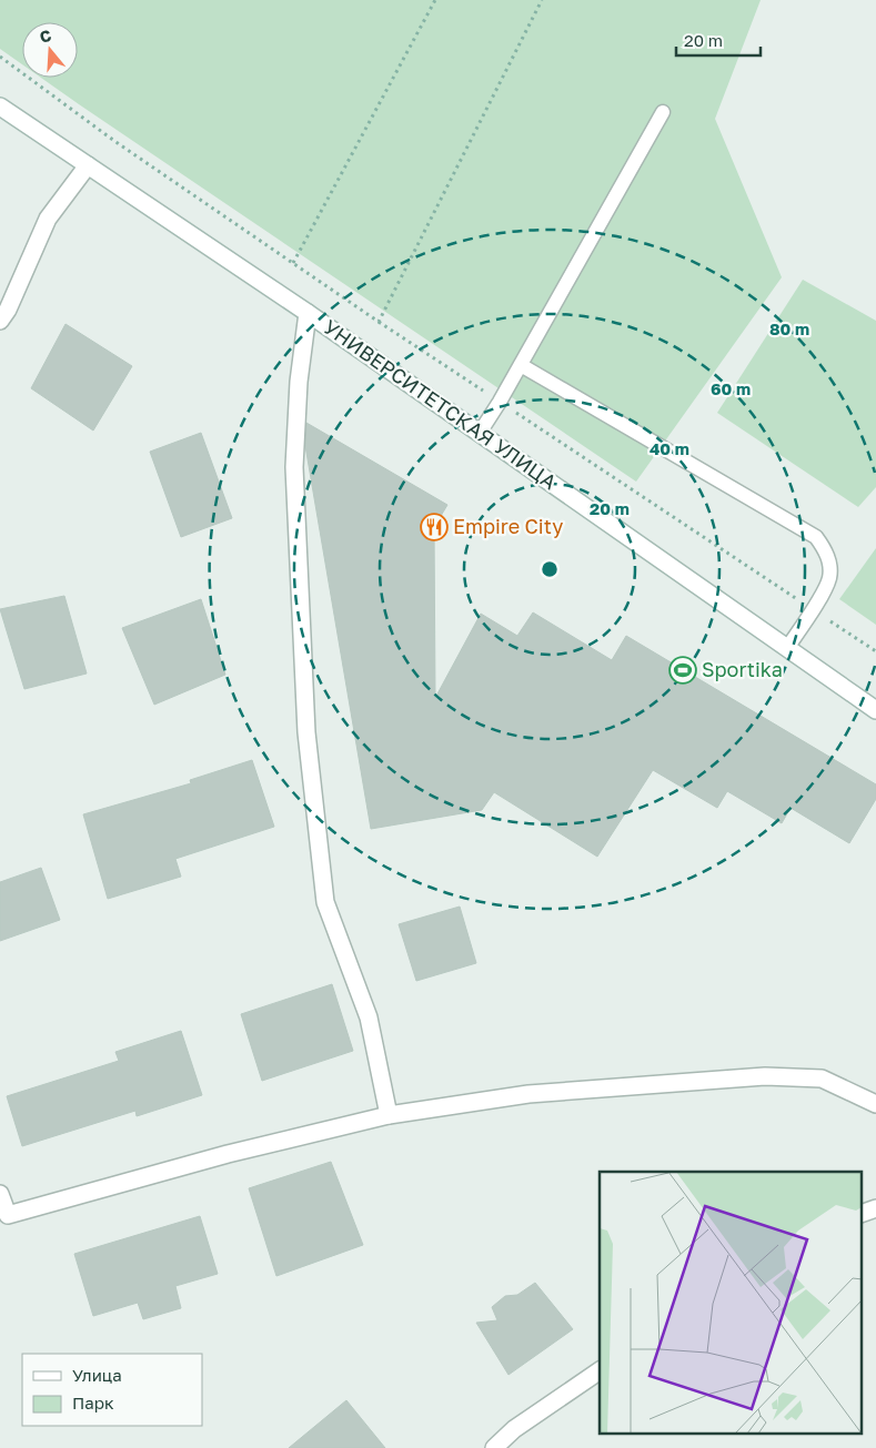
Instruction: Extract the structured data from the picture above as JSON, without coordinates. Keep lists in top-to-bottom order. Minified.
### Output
{"streets":{"street":["УНИВЕРСИТЕТСКАЯ УЛИЦА"]},"places":{"restaurant":["Empire City"],"sports":["Sportika"]},"legend":["Улица","Парк"],"scale_bar":"20 m","north":"top","rings":["80 m","60 m","40 m","20 m"]}
